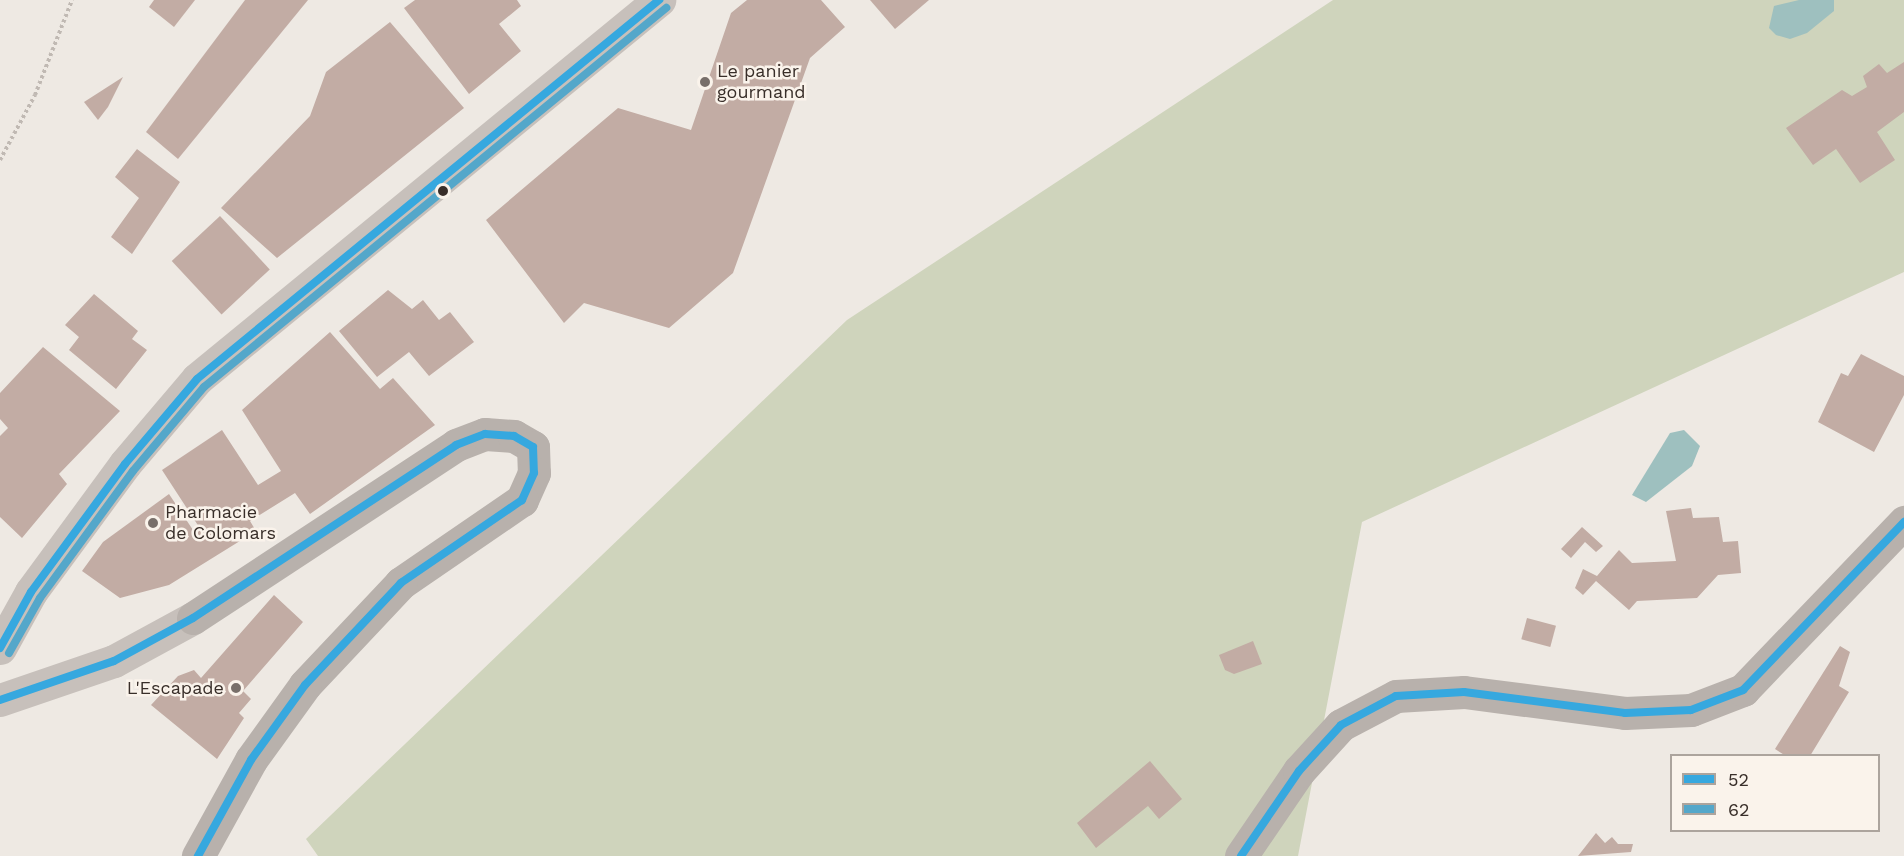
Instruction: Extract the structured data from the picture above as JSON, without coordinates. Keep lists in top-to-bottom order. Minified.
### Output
{"places":["Le panier gourmand","Pharmacie de Colomars","L'Escapade"],"lines":["transit line 52","transit line 62"],"legend":["52","62"]}
